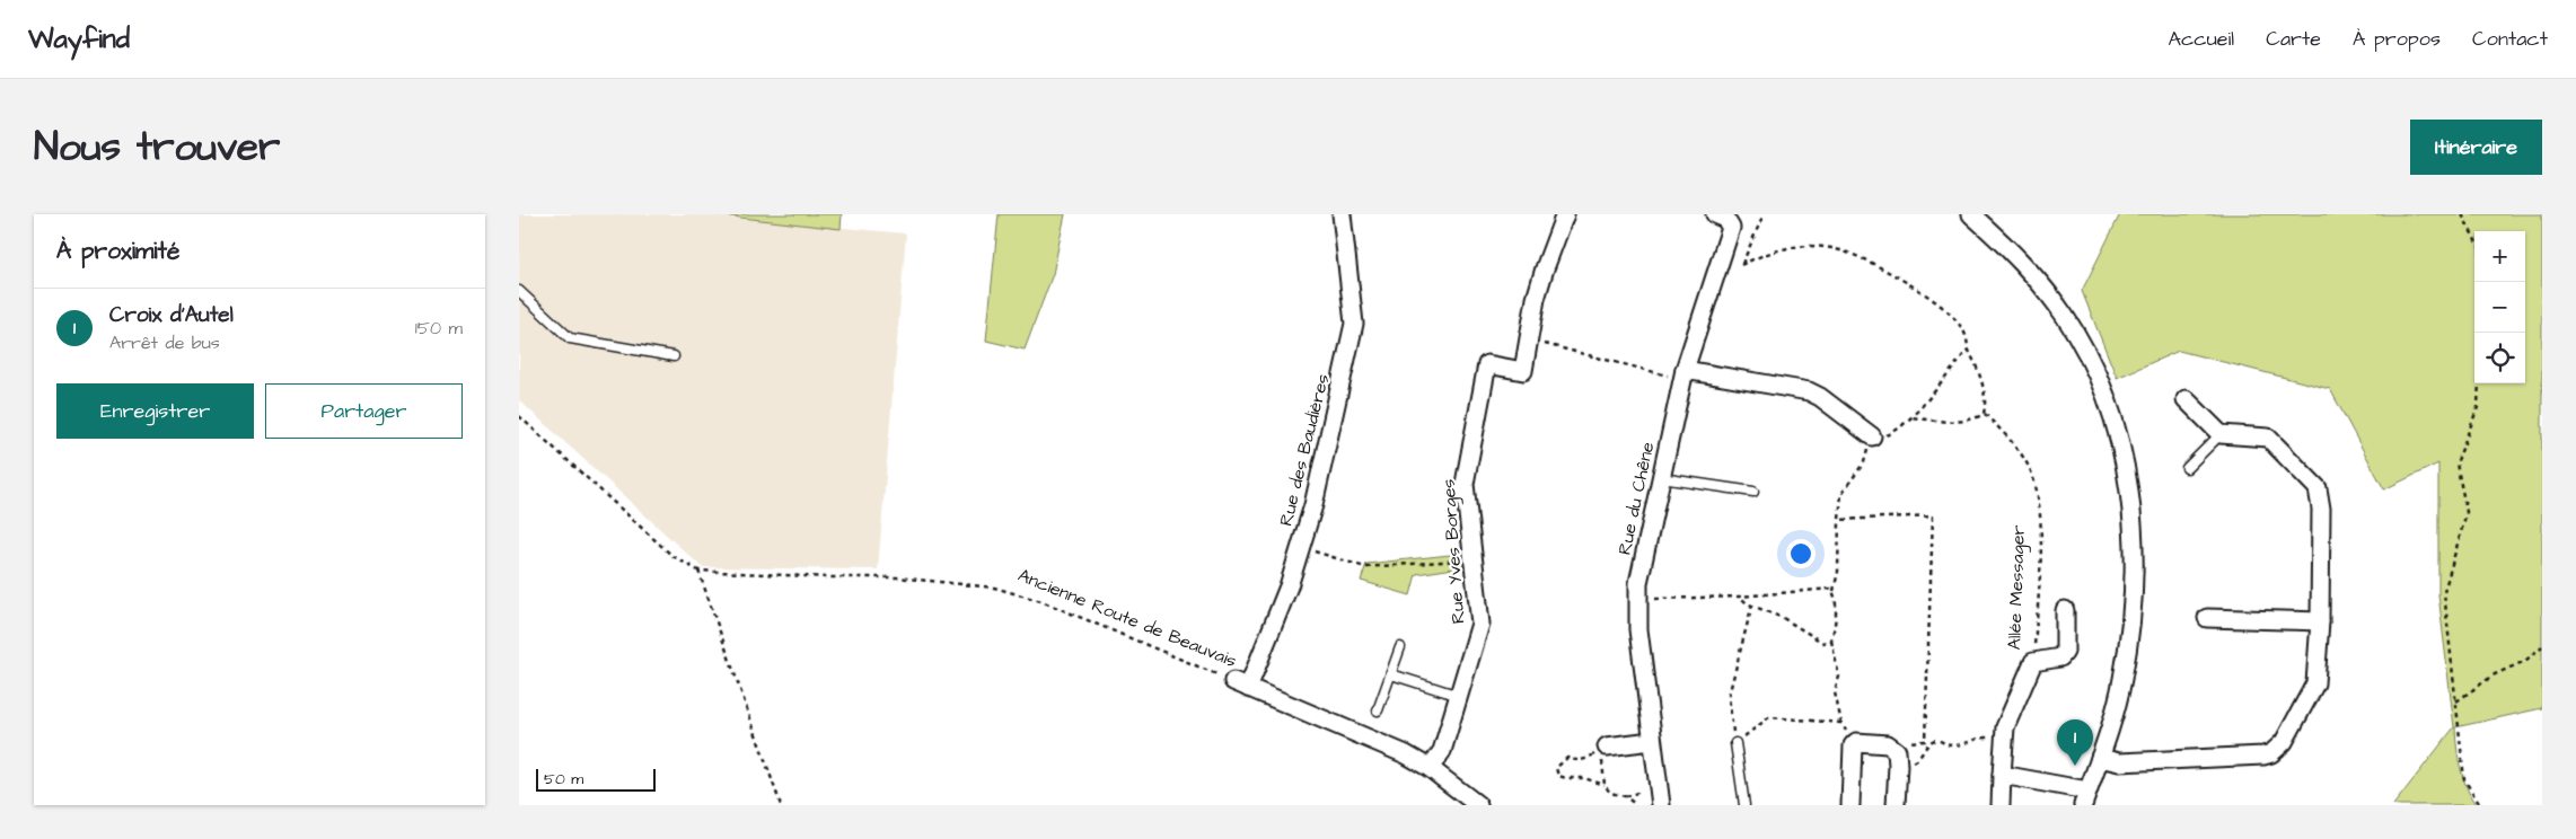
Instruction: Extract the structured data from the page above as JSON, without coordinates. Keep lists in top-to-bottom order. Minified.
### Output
{"streets":{"street":["Rue des Baudières","Rue du Chêne","Rue Yves Borges","Allée Messager","Ancienne Route de Beauvais"]},"crossings":[["Rue des Baudières","Ancienne Route de Beauvais"],["Rue Yves Borges","Ancienne Route de Beauvais"]],"scale_bar":"50 m","page":{"header":"Wayfind","nav":["Accueil","Carte","À propos","Contact"],"title":"Nous trouver","buttons":["Itinéraire",["Enregistrer","Partager"]],"heading":"À proximité","map_buttons":["+","−"],"list":[{"mark":"1","name":"Croix d'Autel","note":"Arrêt de bus","value":"150 m"}],"pins":"1","scale":"50 m"}}
